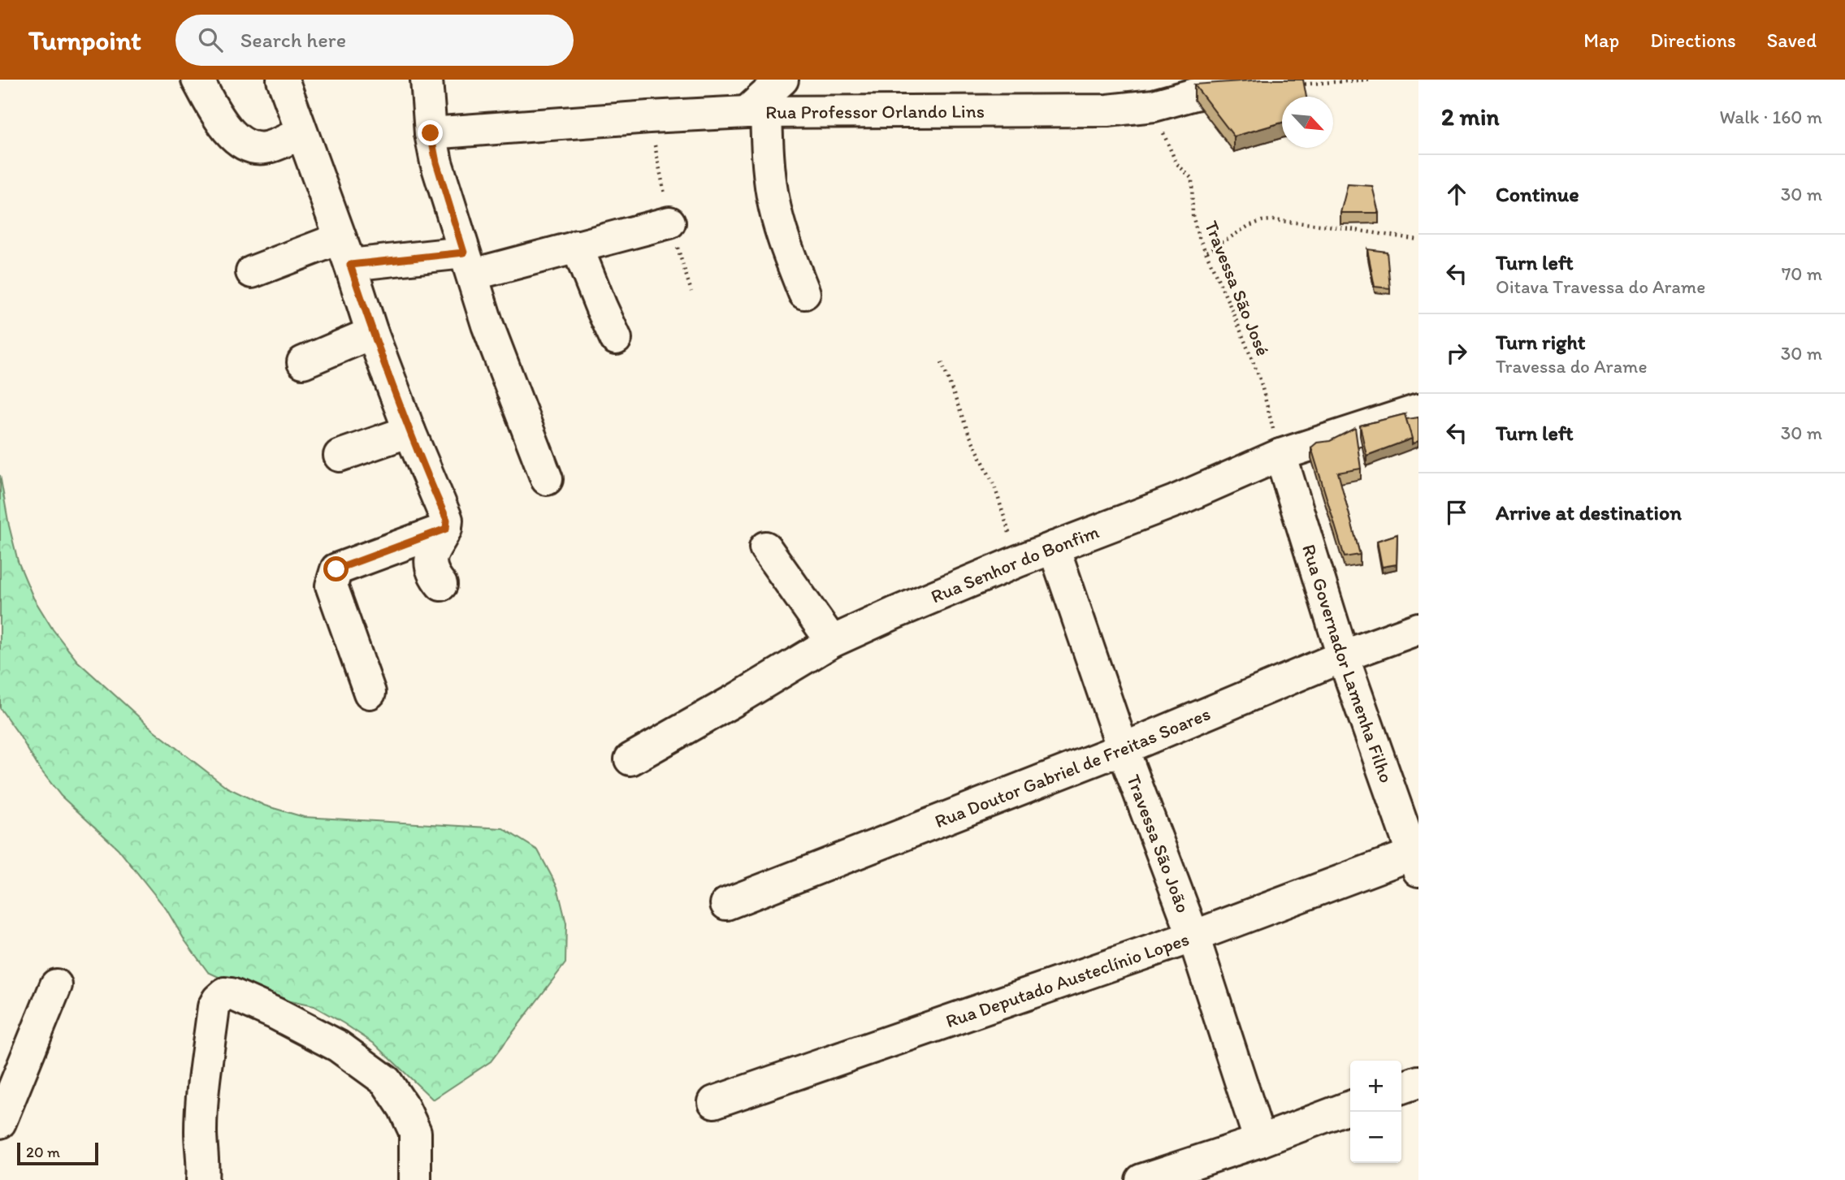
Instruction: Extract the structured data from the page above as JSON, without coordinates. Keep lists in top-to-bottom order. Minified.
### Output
{"streets":{"street":["Rua Professor Orlando Lins","Rua Senhor do Bonfim","Rua Governador Lamenha Filho","Rua Doutor Gabriel de Freitas Soares","Travessa São João","Rua Deputado Austeclínio Lopes"],"path":["Travessa São José"]},"crossings":[["Rua Professor Orlando Lins","Travessa São José"],["Travessa São José","Rua Senhor do Bonfim"],["Travessa São José","Rua Governador Lamenha Filho"],["Rua Senhor do Bonfim","Rua Governador Lamenha Filho"],["Rua Senhor do Bonfim","Travessa São João"],["Rua Governador Lamenha Filho","Rua Doutor Gabriel de Freitas Soares"],["Rua Governador Lamenha Filho","Rua Deputado Austeclínio Lopes"],["Rua Doutor Gabriel de Freitas Soares","Travessa São João"],["Travessa São João","Rua Deputado Austeclínio Lopes"]],"scale_bar":"20 m","north":"bottom right","page":{"header":"Turnpoint","search":"Search here","nav":["Map","Directions","Saved"],"heading":["2 min","Walk · 160 m"],"list":[["Continue","30 m"],["Turn left","Oitava Travessa do Arame","70 m"],["Turn right","Travessa do Arame","30 m"],["Turn left","30 m"],"Arrive at destination"],"map_buttons":["+","−"],"scale":"20 m"}}
